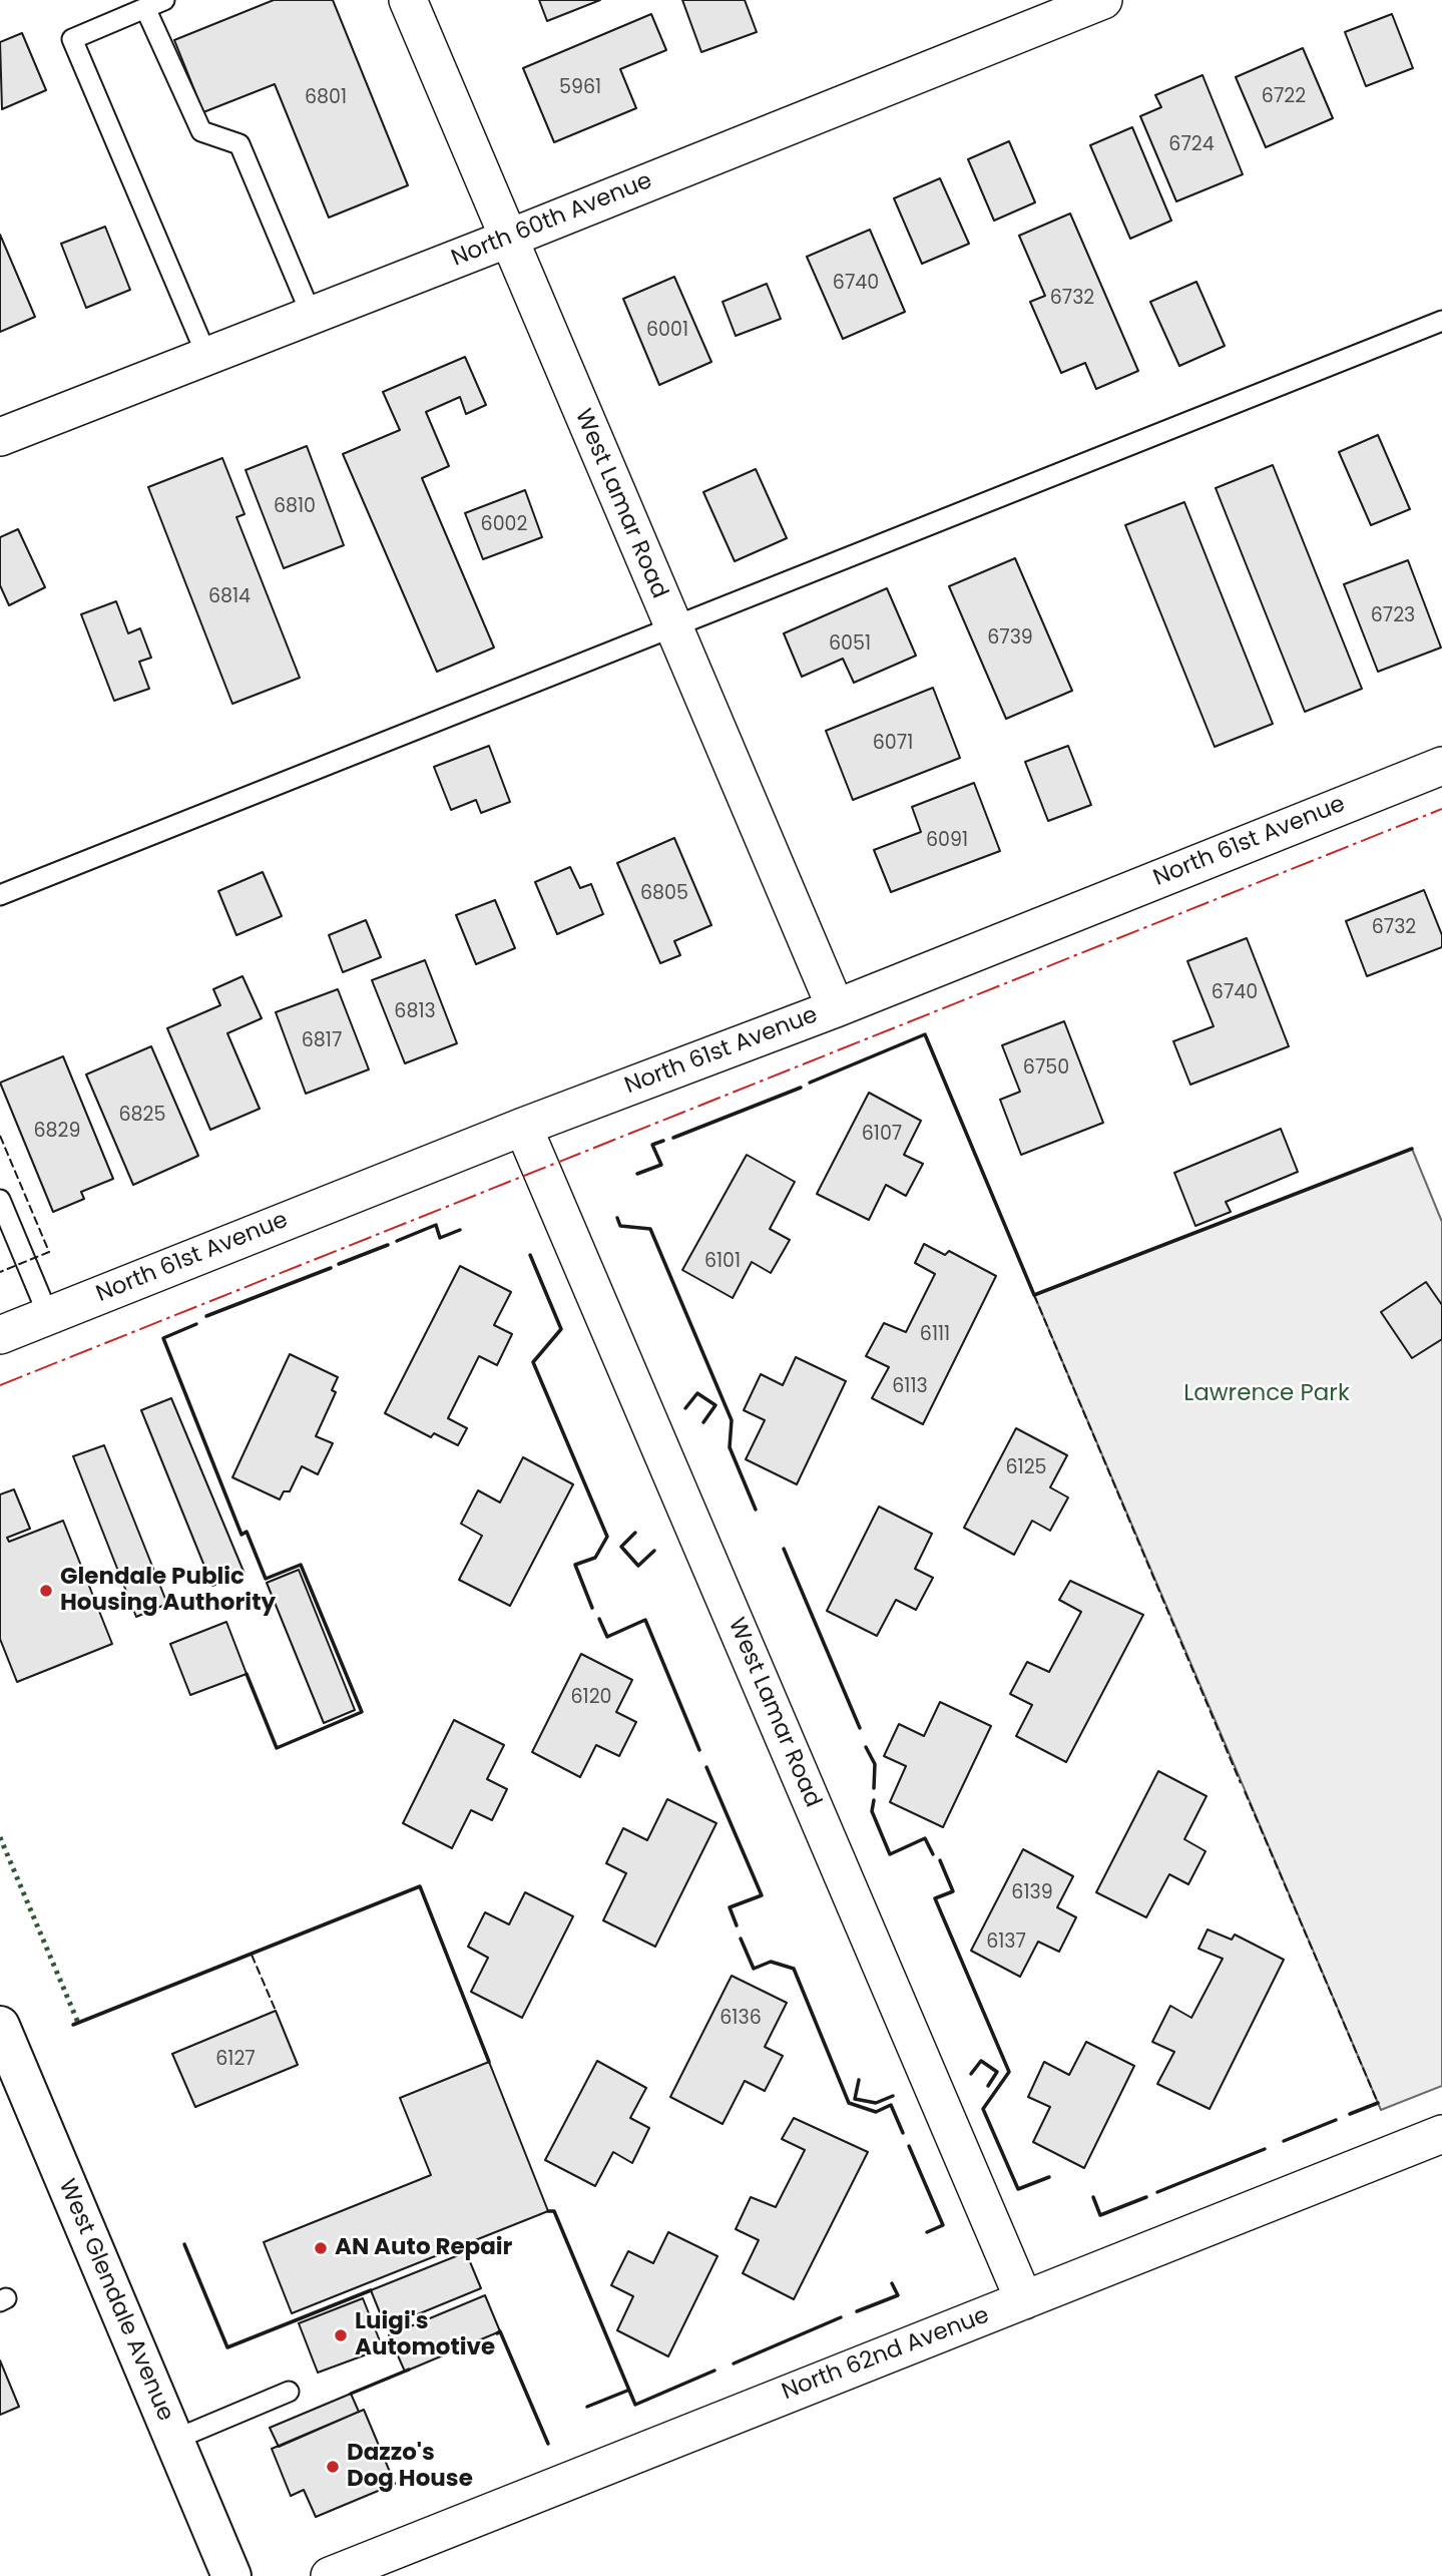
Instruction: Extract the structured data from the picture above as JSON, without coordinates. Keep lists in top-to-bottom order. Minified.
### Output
{"streets":{"main road":["West Glendale Avenue"],"street":["North 60th Avenue","West Lamar Road","North 61st Avenue","North 62nd Avenue"]},"crossings":[["North 60th Avenue","West Lamar Road"],["West Lamar Road","North 61st Avenue"],["West Lamar Road","North 62nd Avenue"]],"parks":["Lawrence Park"],"places":["Glendale Public Housing Authority","AN Auto Repair","Luigi's Automotive","Dazzo's Dog House"],"house_numbers":["5961","6722","6801","6724","6740","6732","6001","6810","6002","6814","6723","6739","6051","6071","6091","6805","6732","6740","6813","6817","6750","6825","6829","6107","6101","6111","6113","6125","6120","6139","6137","6136","6127"]}
